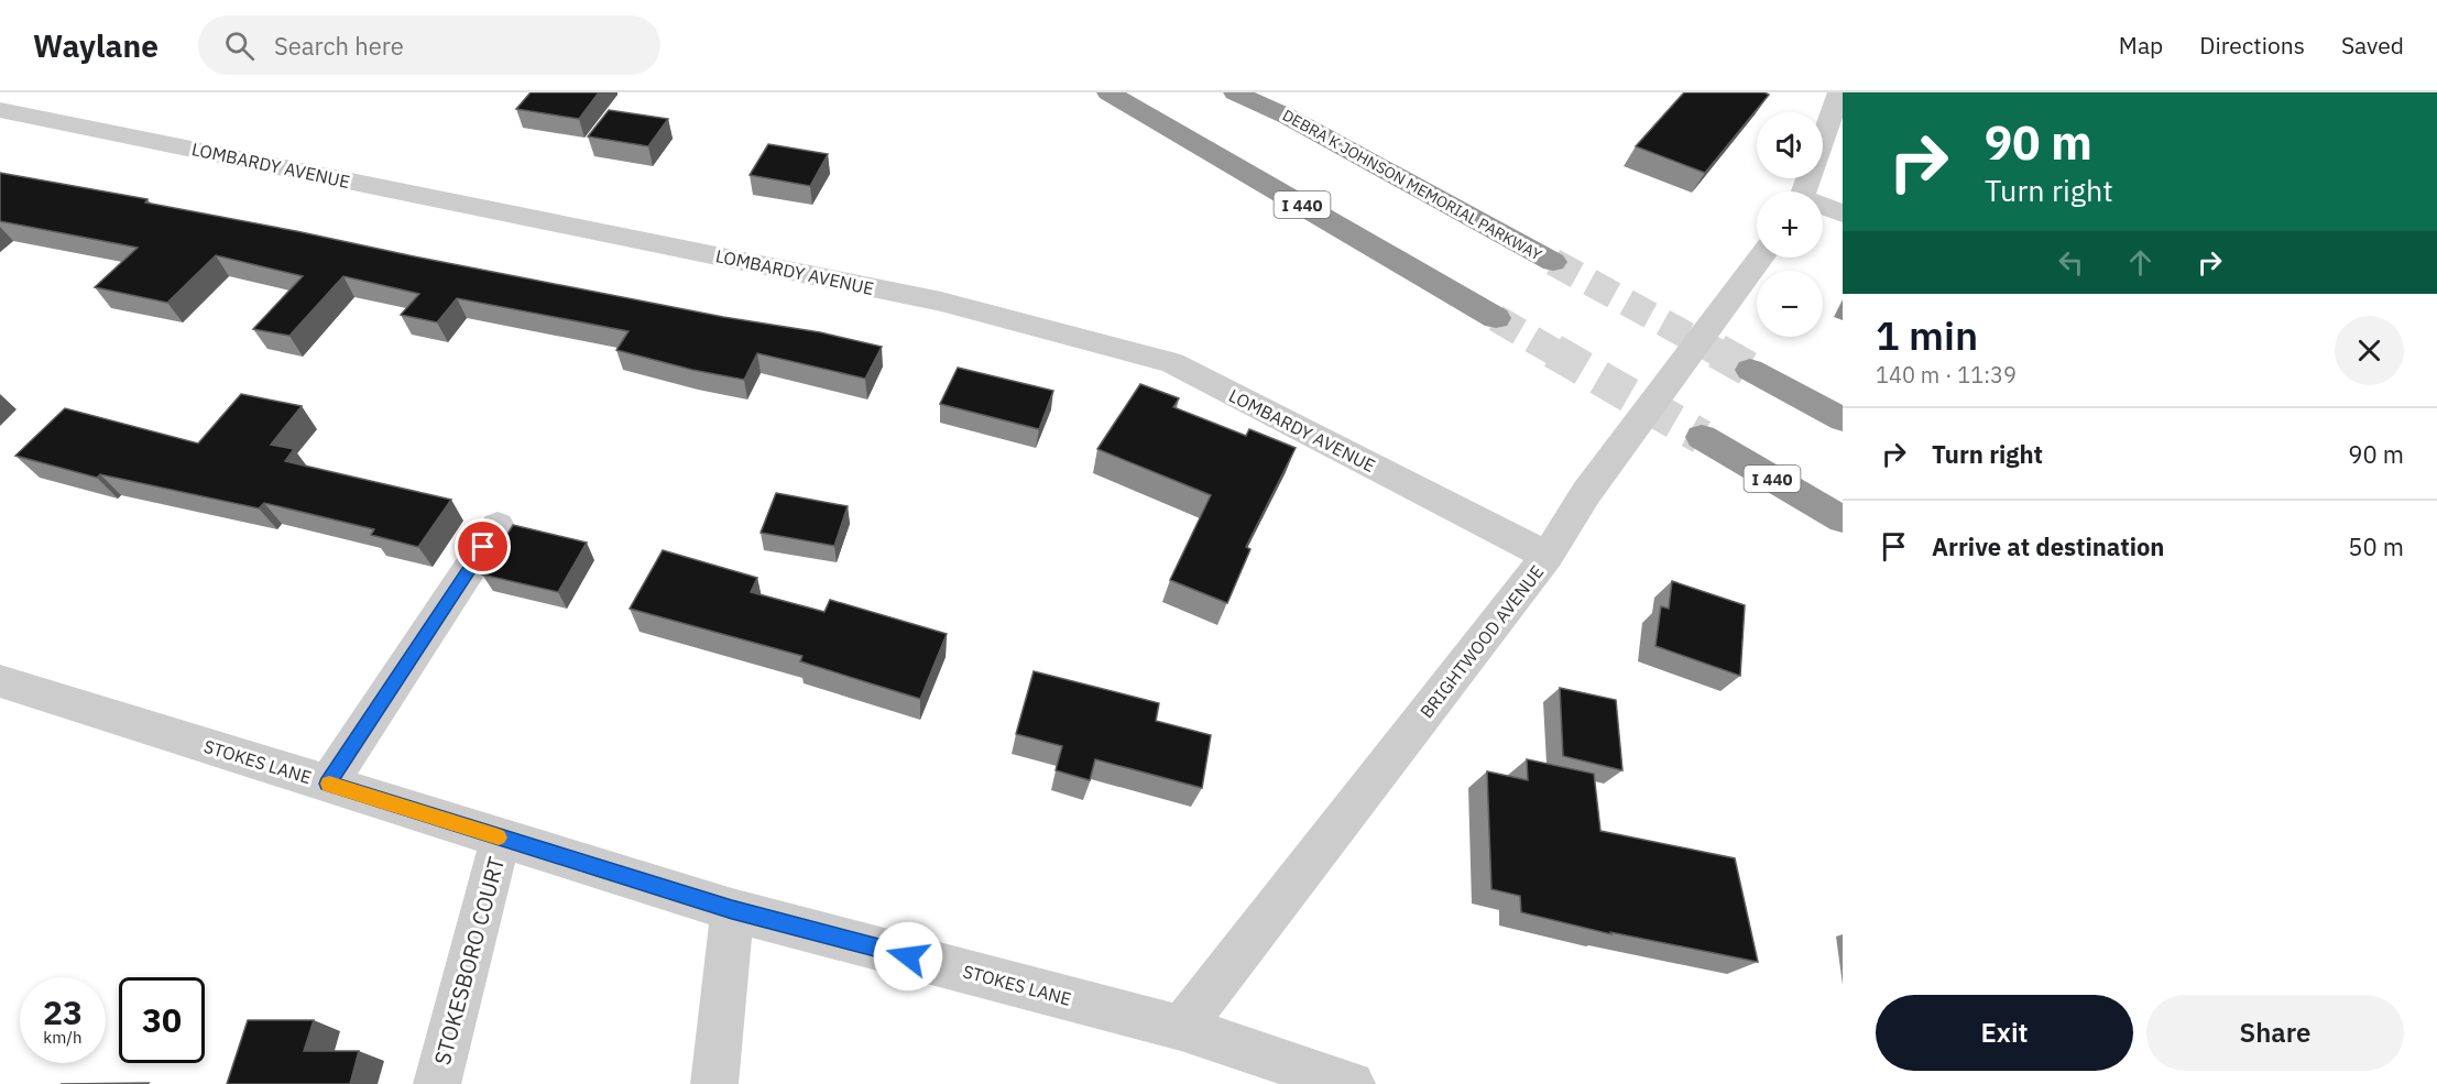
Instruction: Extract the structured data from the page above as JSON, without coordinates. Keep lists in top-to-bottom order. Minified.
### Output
{"streets":{"highway":["DEBRA K JOHNSON MEMORIAL PARKWAY","I 440"],"street":["LOMBARDY AVENUE","BRIGHTWOOD AVENUE","STOKES LANE","STOKESBORO COURT"]},"crossings":[["LOMBARDY AVENUE","BRIGHTWOOD AVENUE"],["BRIGHTWOOD AVENUE","STOKES LANE"],["STOKES LANE","STOKESBORO COURT"]],"page":{"header":"Waylane","search":"Search here","nav":["Map","Directions","Saved"],"turn":["90 m","Turn right"],"map_buttons":["+","−"],"heading":["1 min","140 m · 11:39"],"list":[{"name":"Turn right","value":"90 m"},{"name":"Arrive at destination","value":"50 m"}],"speed":"23 km/h","limit":"30","buttons":["Exit","Share"]}}
